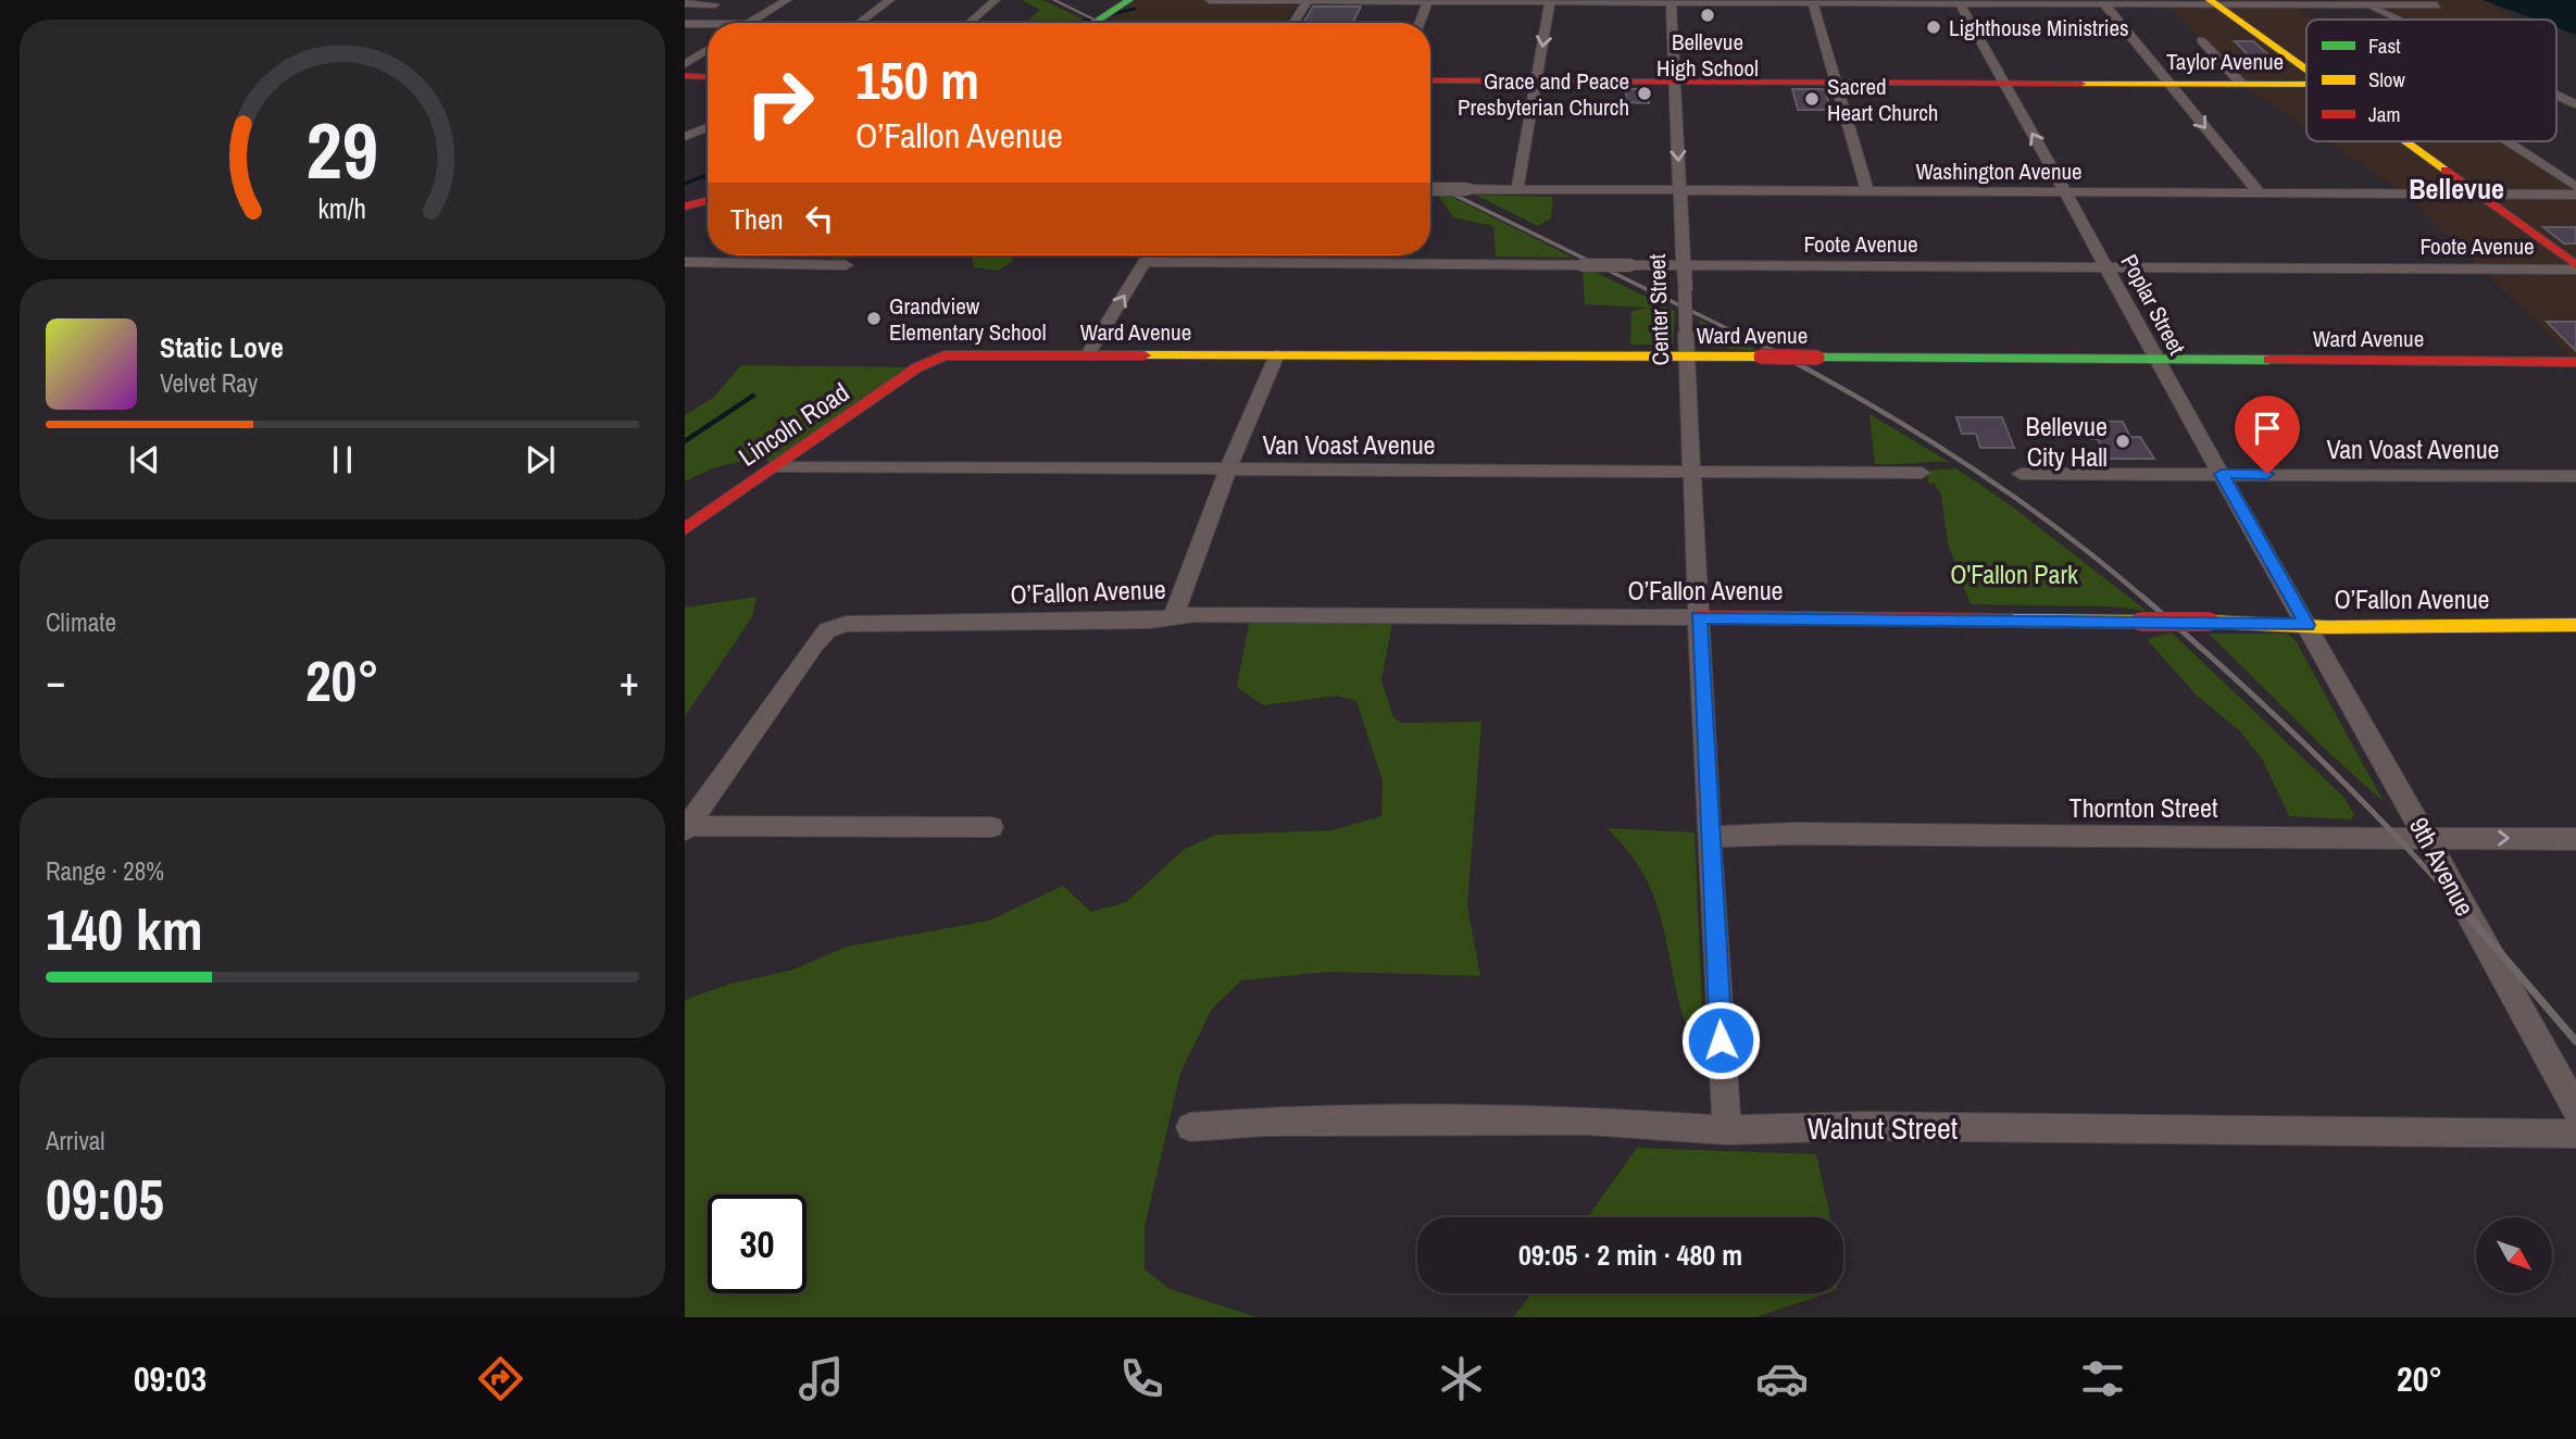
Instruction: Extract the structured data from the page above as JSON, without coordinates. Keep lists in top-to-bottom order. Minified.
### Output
{"streets":{"street":["Taylor Avenue","Washington Avenue","Foote Avenue","Poplar Street","Center Street","Ward Avenue","Lincoln Road","Van Voast Avenue","O’Fallon Avenue","Thornton Street","9th Avenue","Walnut Street"]},"crossings":[["Taylor Avenue","Poplar Street"],["Taylor Avenue","Center Street"],["Washington Avenue","Poplar Street"],["Washington Avenue","Center Street"],["Foote Avenue","Poplar Street"],["Foote Avenue","Center Street"],["Poplar Street","Ward Avenue"],["Poplar Street","Van Voast Avenue"],["Poplar Street","O’Fallon Avenue"],["Poplar Street","9th Avenue"],["Center Street","Ward Avenue"],["Center Street","Van Voast Avenue"],["Center Street","O’Fallon Avenue"],["Center Street","Thornton Street"],["Center Street","Walnut Street"],["Ward Avenue","Lincoln Road"],["Lincoln Road","Van Voast Avenue"],["O’Fallon Avenue","9th Avenue"],["Thornton Street","9th Avenue"]],"districts":["Bellevue"],"parks":["O'Fallon Park"],"places":["Bellevue High School","Lighthouse Ministries","Grace and Peace Presbyterian Church","Sacred Heart Church","Grandview Elementary School","Bellevue City Hall"],"legend":["Fast","Slow","Jam"],"north":"bottom right","page":{"turn":["150 m","O’Fallon Avenue"],"then":"Then","song":["Static Love","Velvet Ray"],"tile":["Climate",["Range · 28%","140 km"],["Arrival","09:05"]],"heat":["−","20°","+"],"limit":"30","trip":"09:05 · 2 min · 480 m","tabs":["09:03","20°"],"gauge":["29","km/h"]}}
